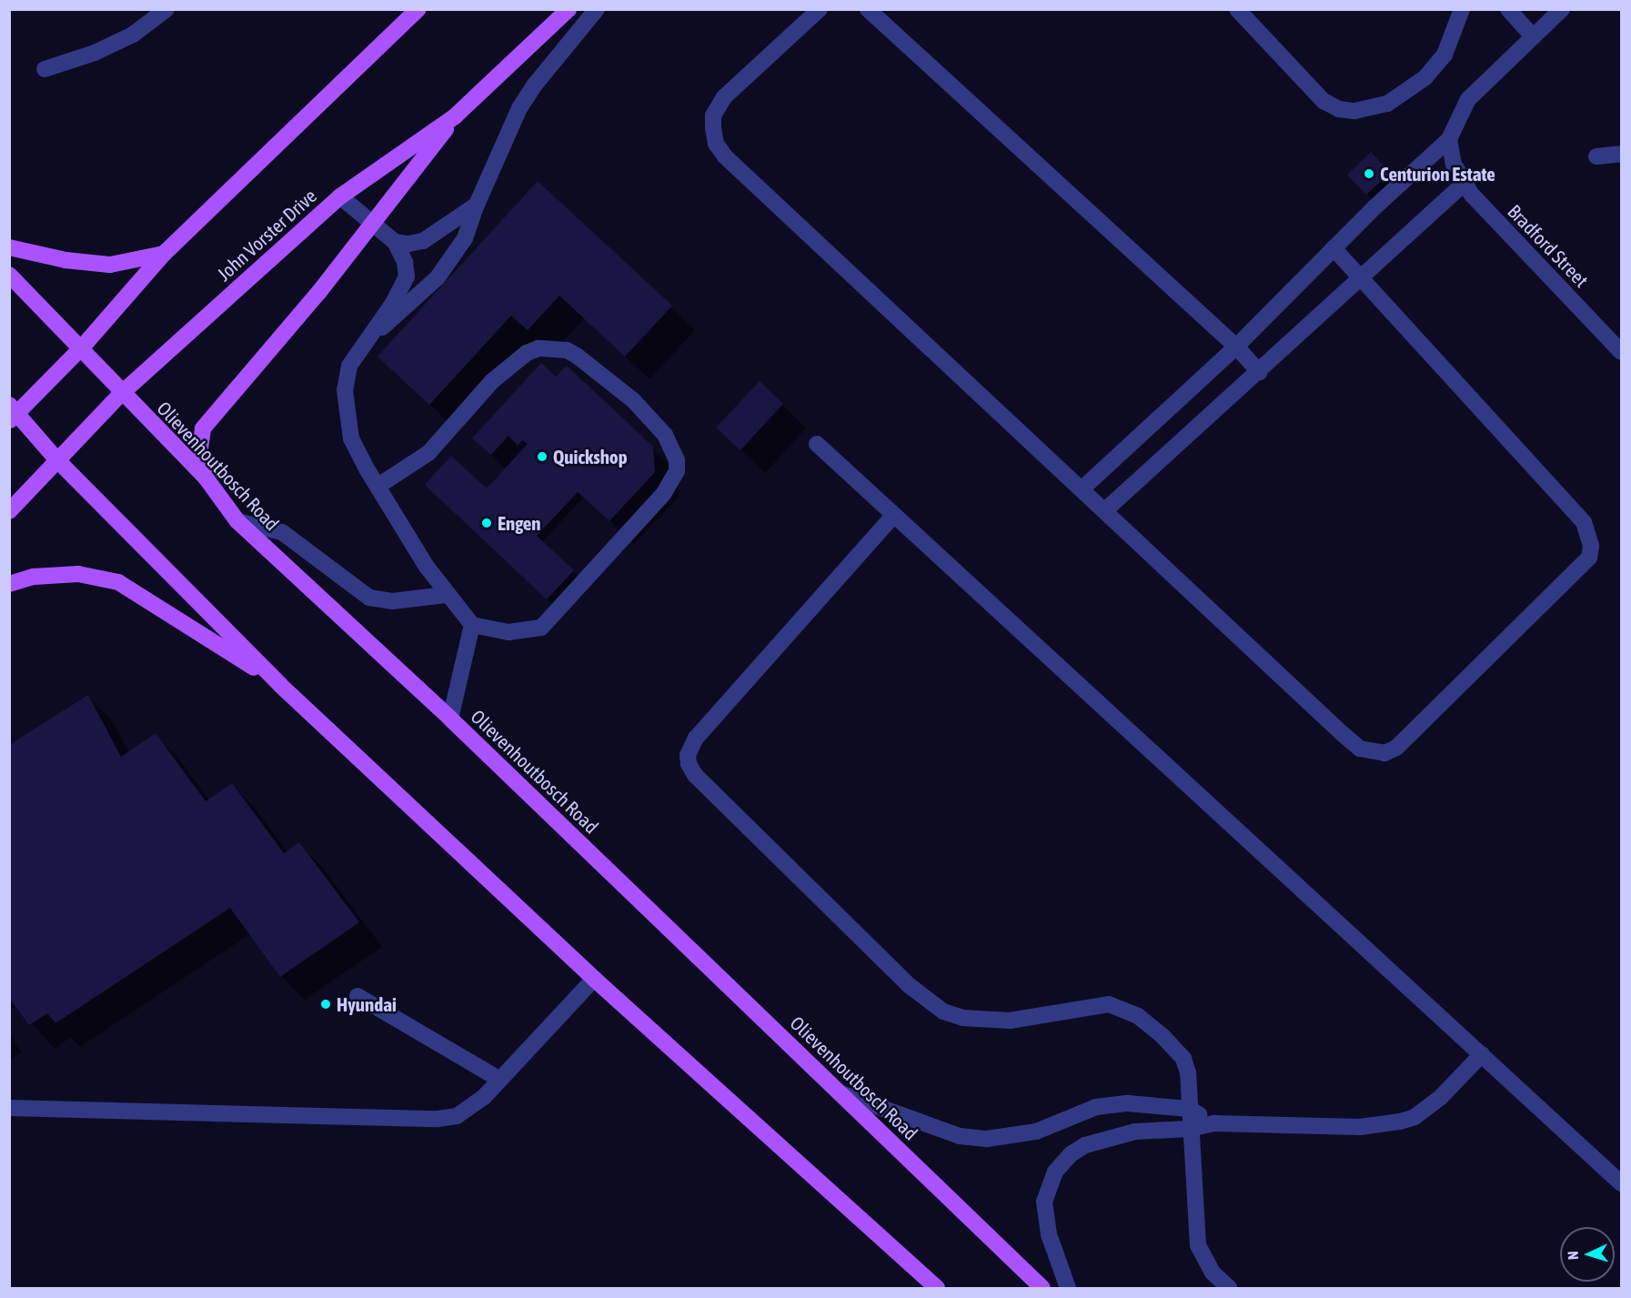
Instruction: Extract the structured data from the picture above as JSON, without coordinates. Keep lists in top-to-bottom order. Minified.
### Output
{"streets":{"main road":["John Vorster Drive","Olievenhoutbosch Road"],"street":["Bradford Street"]},"crossings":[["John Vorster Drive","Olievenhoutbosch Road"]],"places":["Centurion Estate","Quickshop","Engen","Hyundai"],"north":"left"}
